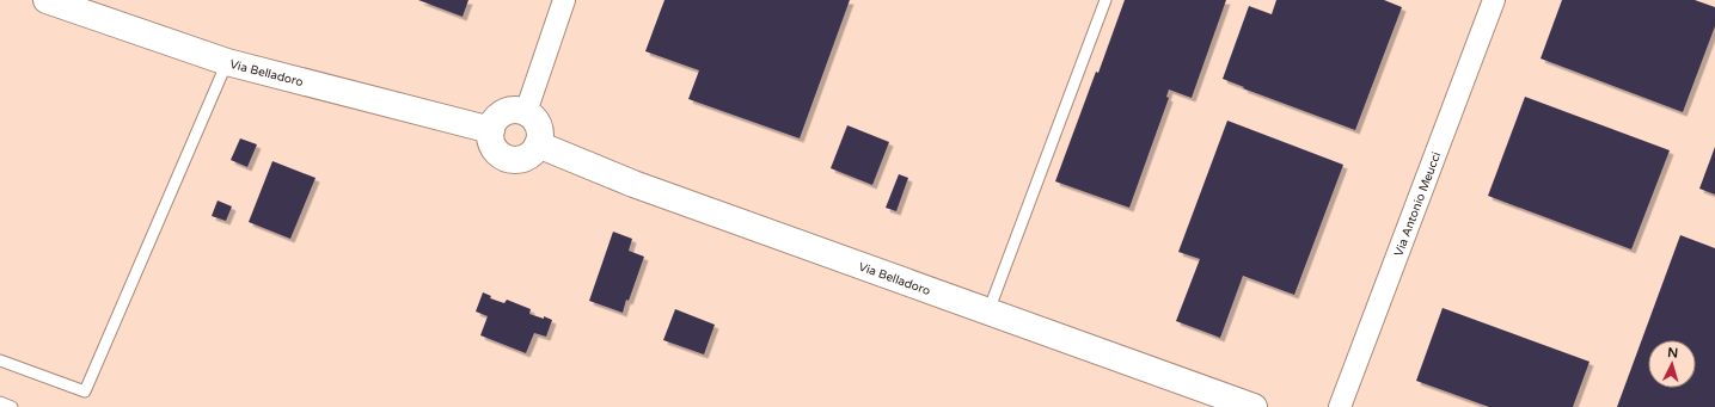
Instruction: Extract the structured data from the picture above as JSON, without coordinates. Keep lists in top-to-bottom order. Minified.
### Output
{"streets":{"main road":["Via Belladoro"],"street":["Via Antonio Meucci"]},"north":"top"}
